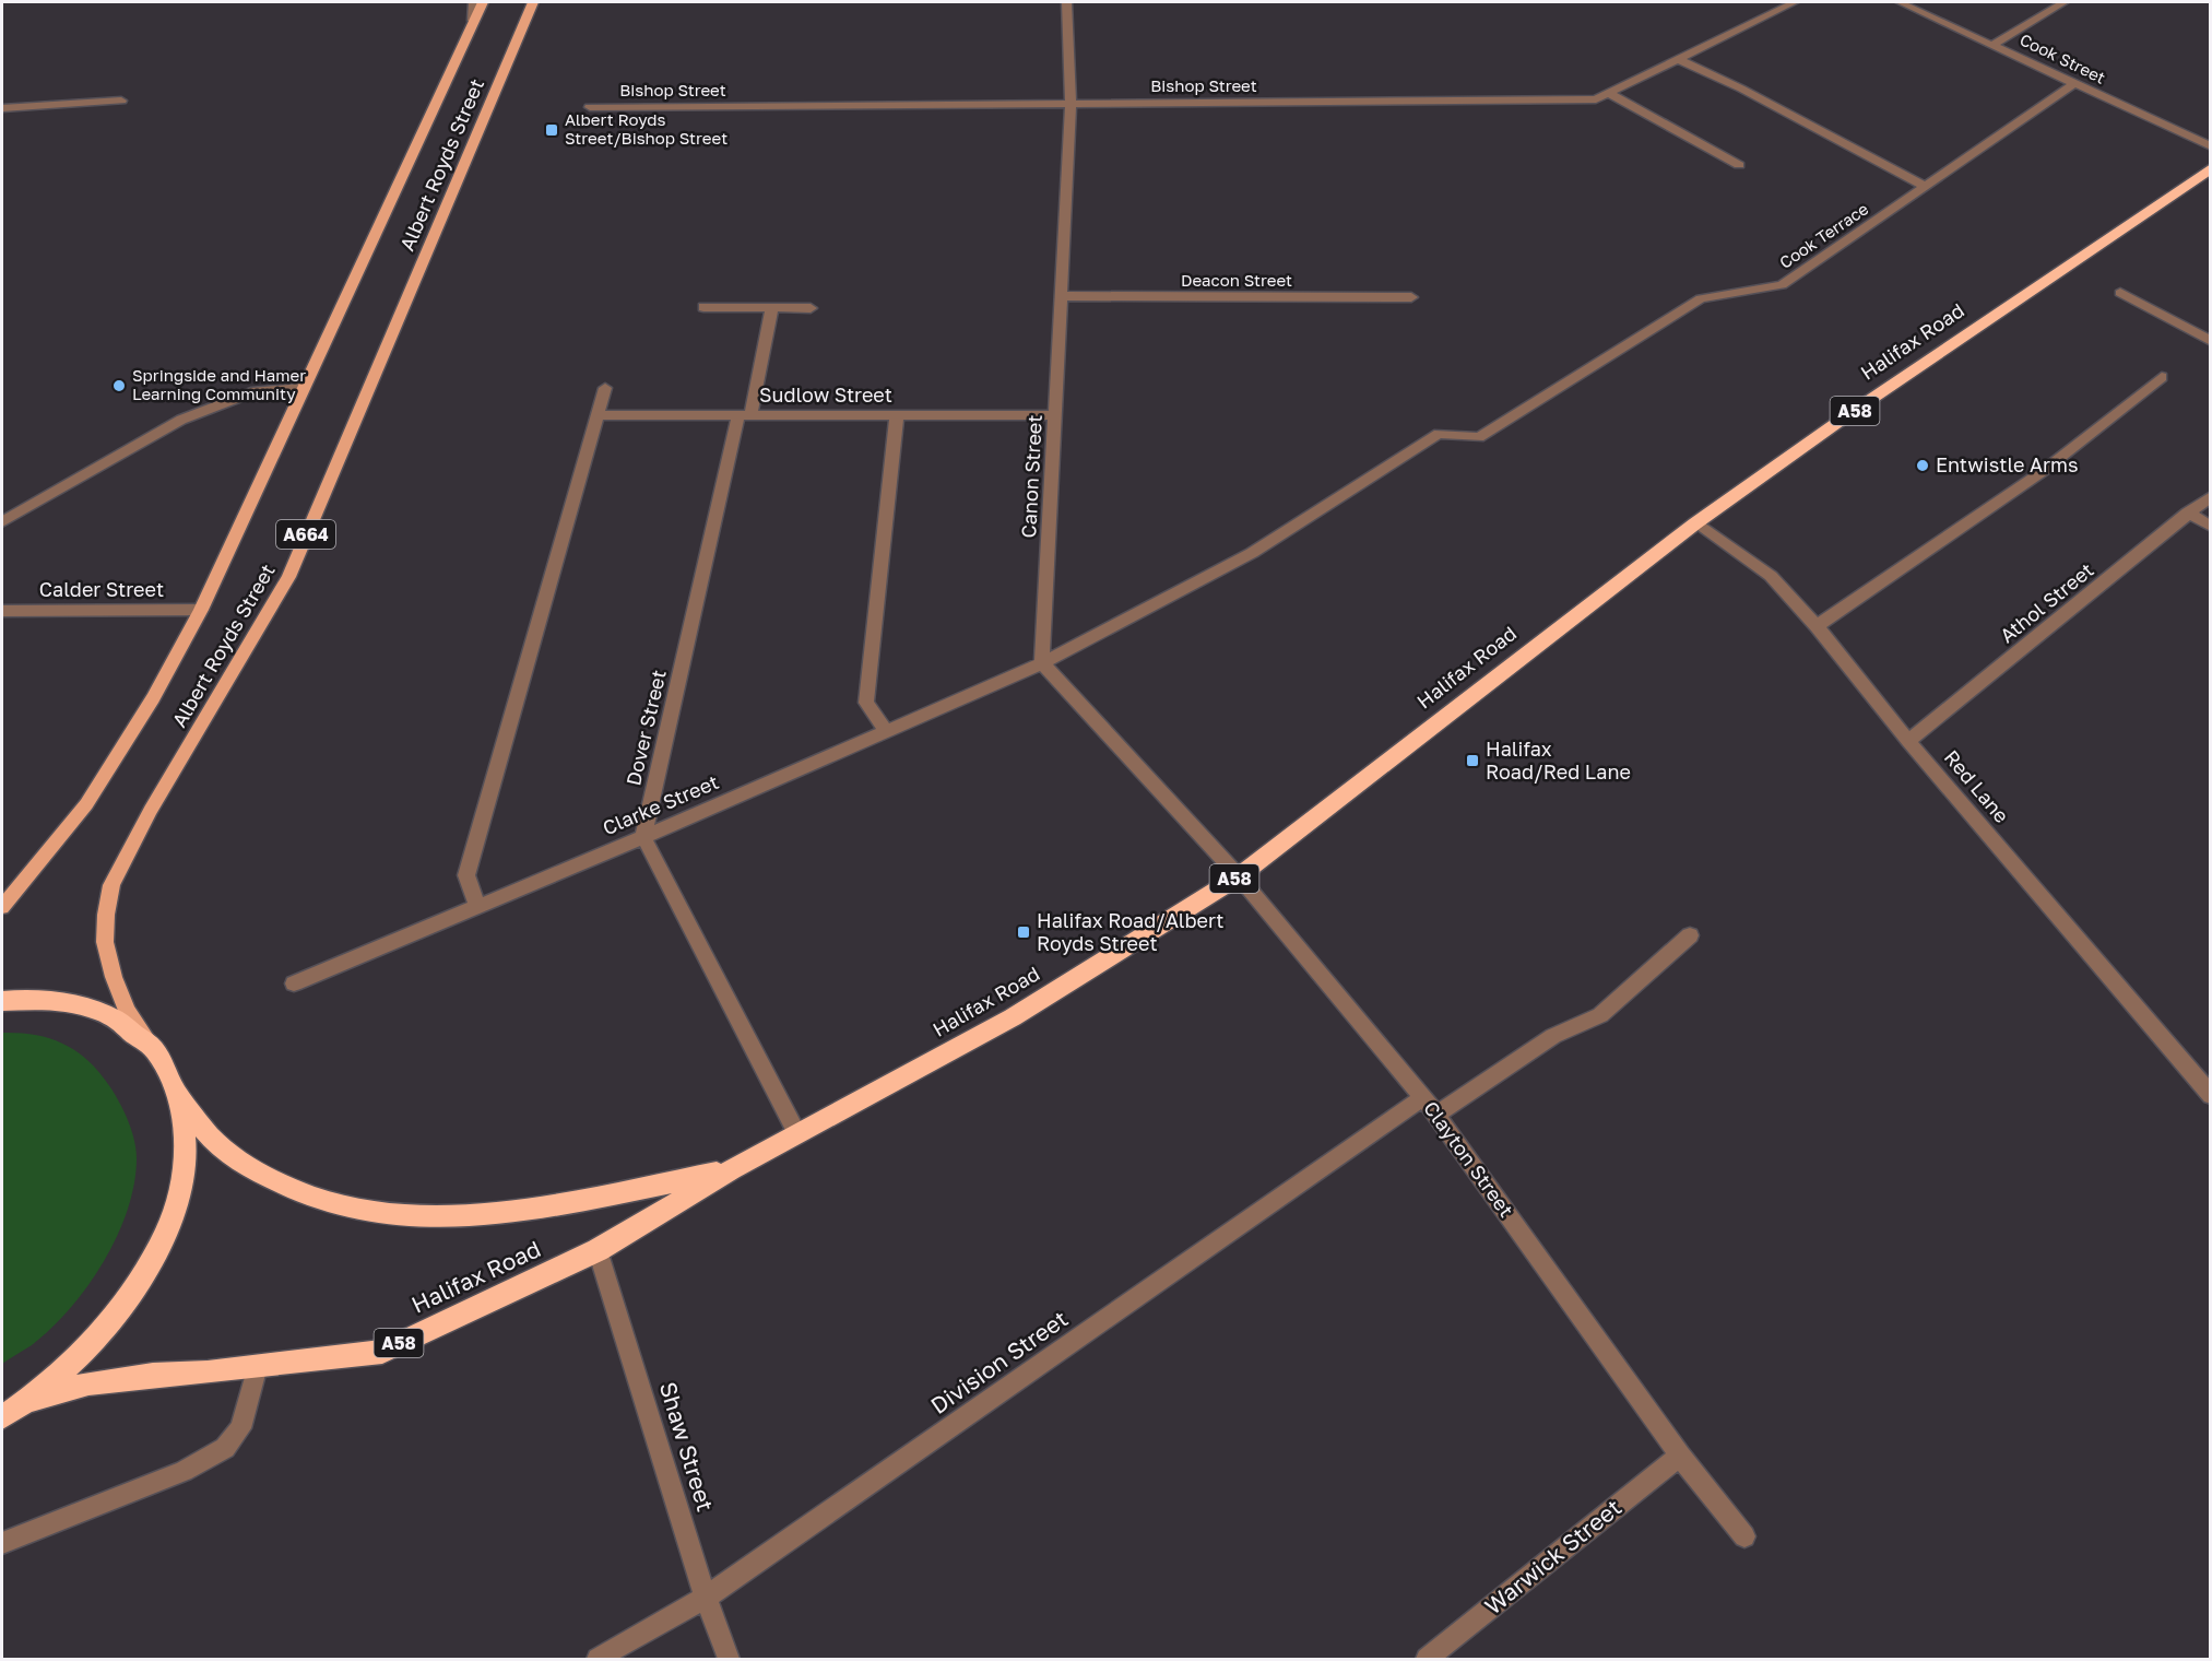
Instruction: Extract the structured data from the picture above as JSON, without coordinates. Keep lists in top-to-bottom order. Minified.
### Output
{"streets":{"highway":["Halifax Road","A58"],"main road":["Albert Royds Street","A664"],"street":["Cook Street","Bishop Street","Cook Terrace","Deacon Street","Sudlow Street","Canon Street","Calder Street","Athol Street","Dover Street","Red Lane","Clarke Street","Clayton Street","Division Street","Shaw Street","Warwick Street"]},"crossings":[["Cook Street","Cook Terrace"],["Bishop Street","Canon Street"],["Albert Royds Street","A58"],["Albert Royds Street","Calder Street"],["Cook Terrace","Clarke Street"],["Deacon Street","Canon Street"],["Halifax Road","A58"],["Halifax Road","Red Lane"],["Halifax Road","Clayton Street"],["Halifax Road","Shaw Street"],["Sudlow Street","Canon Street"],["Sudlow Street","Dover Street"],["Canon Street","Clarke Street"],["Athol Street","Red Lane"],["Dover Street","Clarke Street"],["Clayton Street","Division Street"],["Clayton Street","Warwick Street"],["Division Street","Shaw Street"]],"places":{"transit":["Albert Royds Street/Bishop Street","Halifax Road/Red Lane","Halifax Road/Albert Royds Street"],"other":["Springside and Hamer Learning Community","Entwistle Arms"]}}
